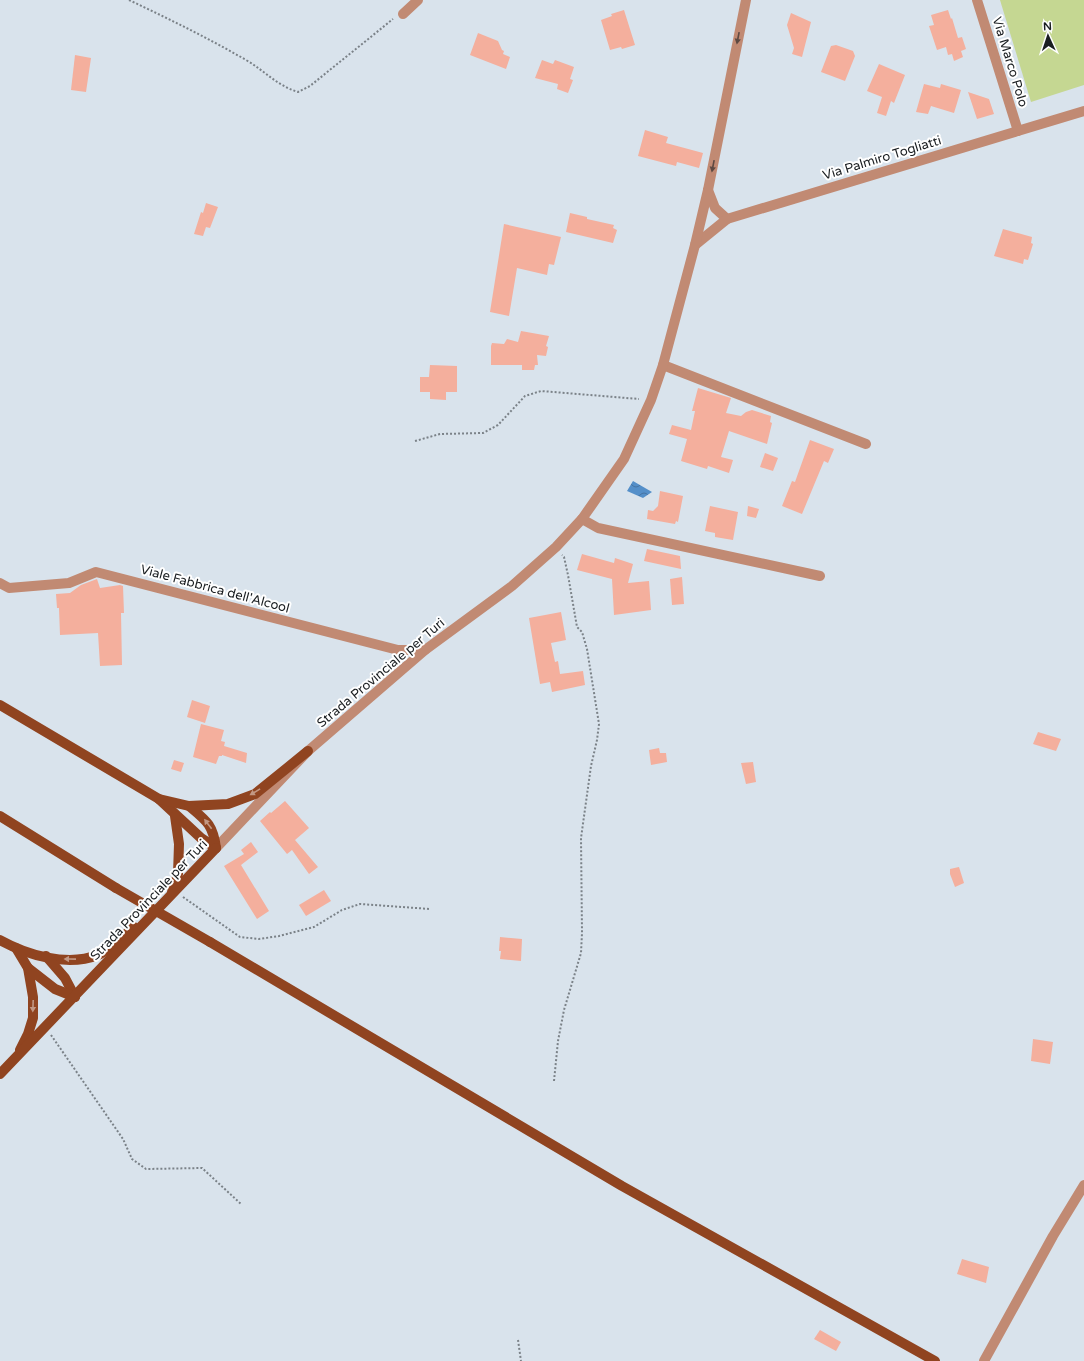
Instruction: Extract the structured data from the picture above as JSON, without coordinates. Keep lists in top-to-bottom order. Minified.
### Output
{"streets":{"main road":["Strada Provinciale per Turi"],"street":["Via Marco Polo","Via Palmiro Togliatti","Viale Fabbrica dell'Alcool"]},"crossings":[["Via Marco Polo","Via Palmiro Togliatti"],["Via Palmiro Togliatti","Strada Provinciale per Turi"],["Viale Fabbrica dell'Alcool","Strada Provinciale per Turi"]],"north":"top"}
